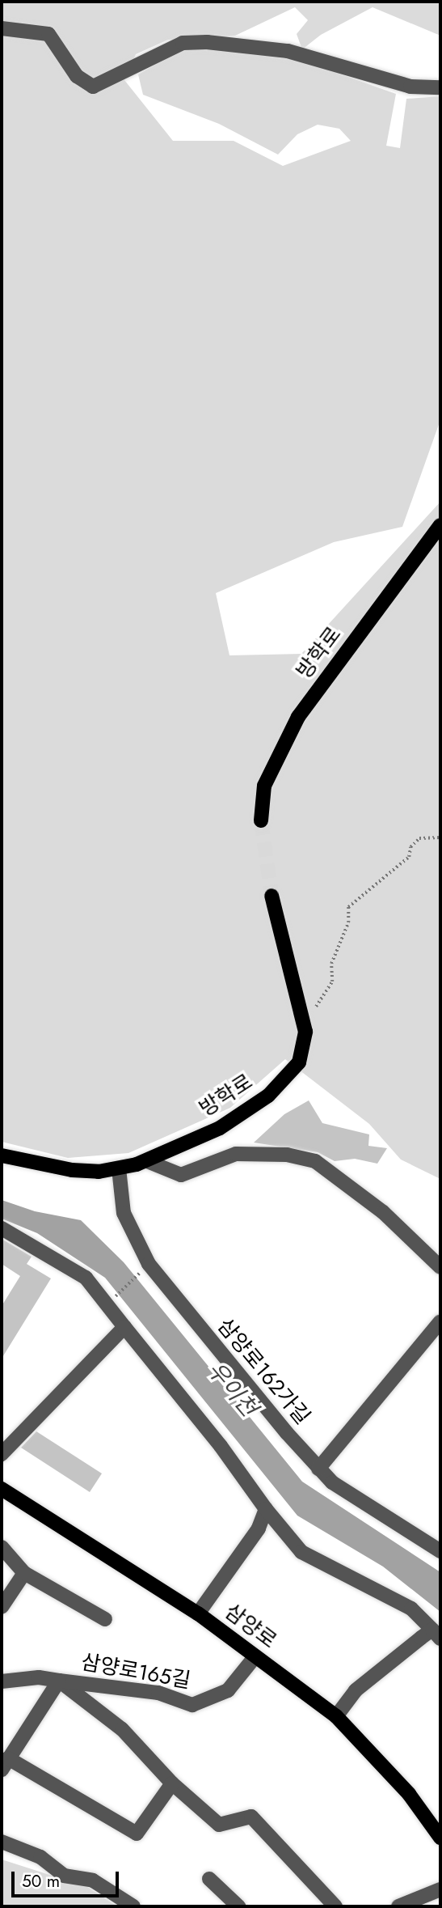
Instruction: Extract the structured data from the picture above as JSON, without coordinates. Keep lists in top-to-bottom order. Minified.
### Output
{"streets":{"main road":["방학로","삼양로"],"street":["삼양로162가길","삼양로165길"]},"crossings":[["방학로","삼양로162가길"],["삼양로","삼양로165길"]],"water":["우이천"],"scale_bar":"50 m"}
